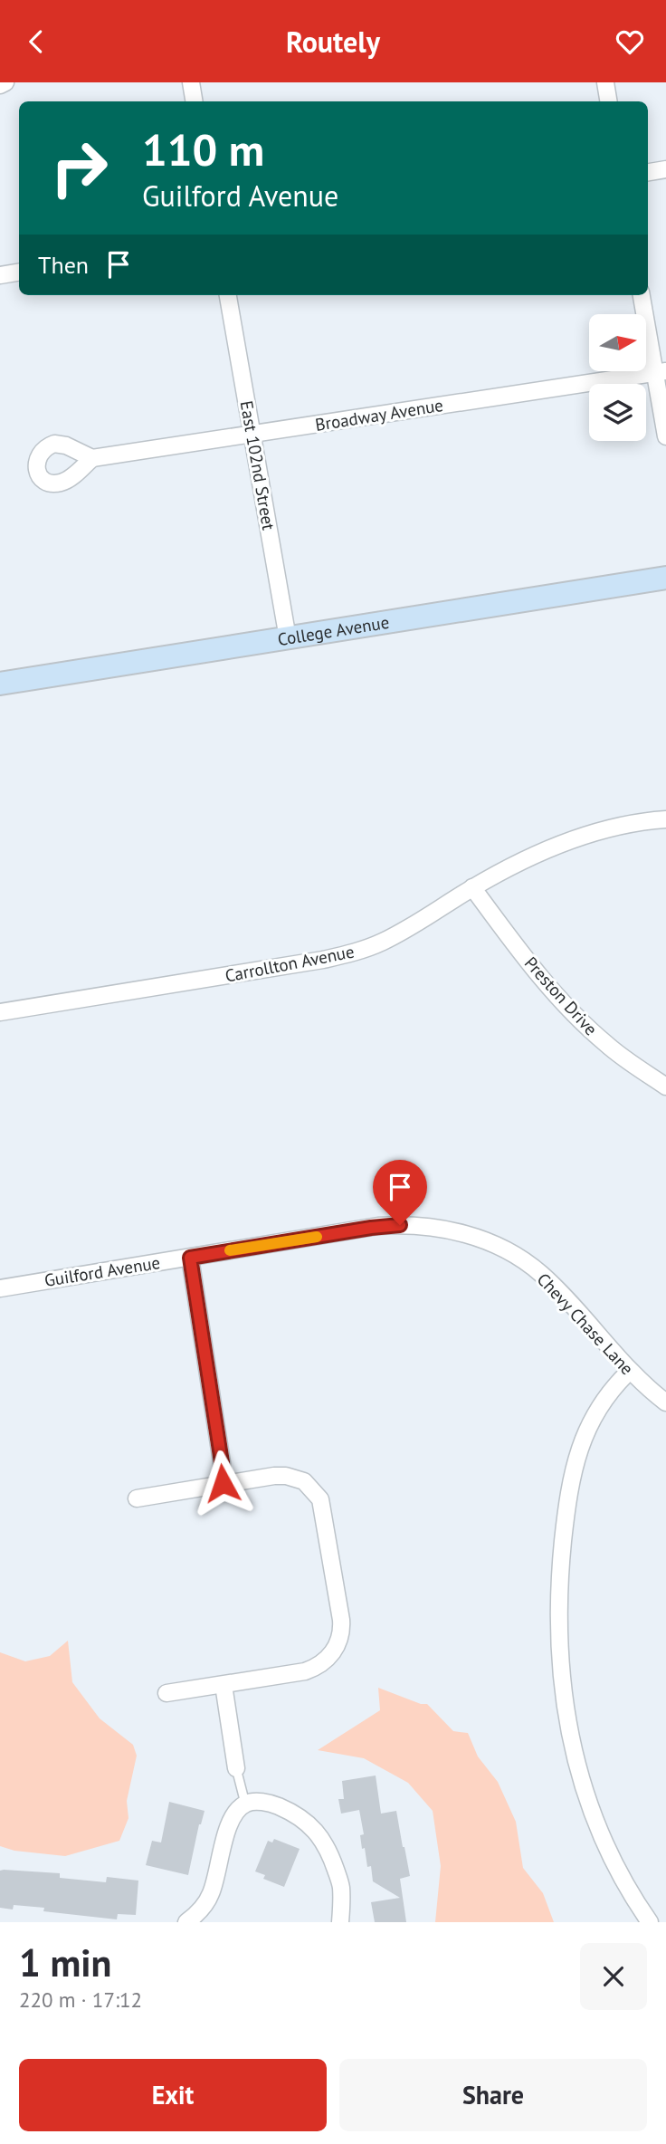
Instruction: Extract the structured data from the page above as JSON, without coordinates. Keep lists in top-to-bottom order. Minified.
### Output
{"streets":{"main road":["College Avenue"],"street":["Broadway Avenue","East 102nd Street","Carrollton Avenue","Preston Drive","Guilford Avenue","Chevy Chase Lane"]},"crossings":[["Broadway Avenue","East 102nd Street"],["East 102nd Street","College Avenue"],["Carrollton Avenue","Preston Drive"],["Guilford Avenue","Chevy Chase Lane"]],"north":"right","page":{"header":"Routely","turn":["110 m","Guilford Avenue"],"then":"Then","heading":["1 min","220 m · 17:12"],"buttons":["Exit","Share"]}}
